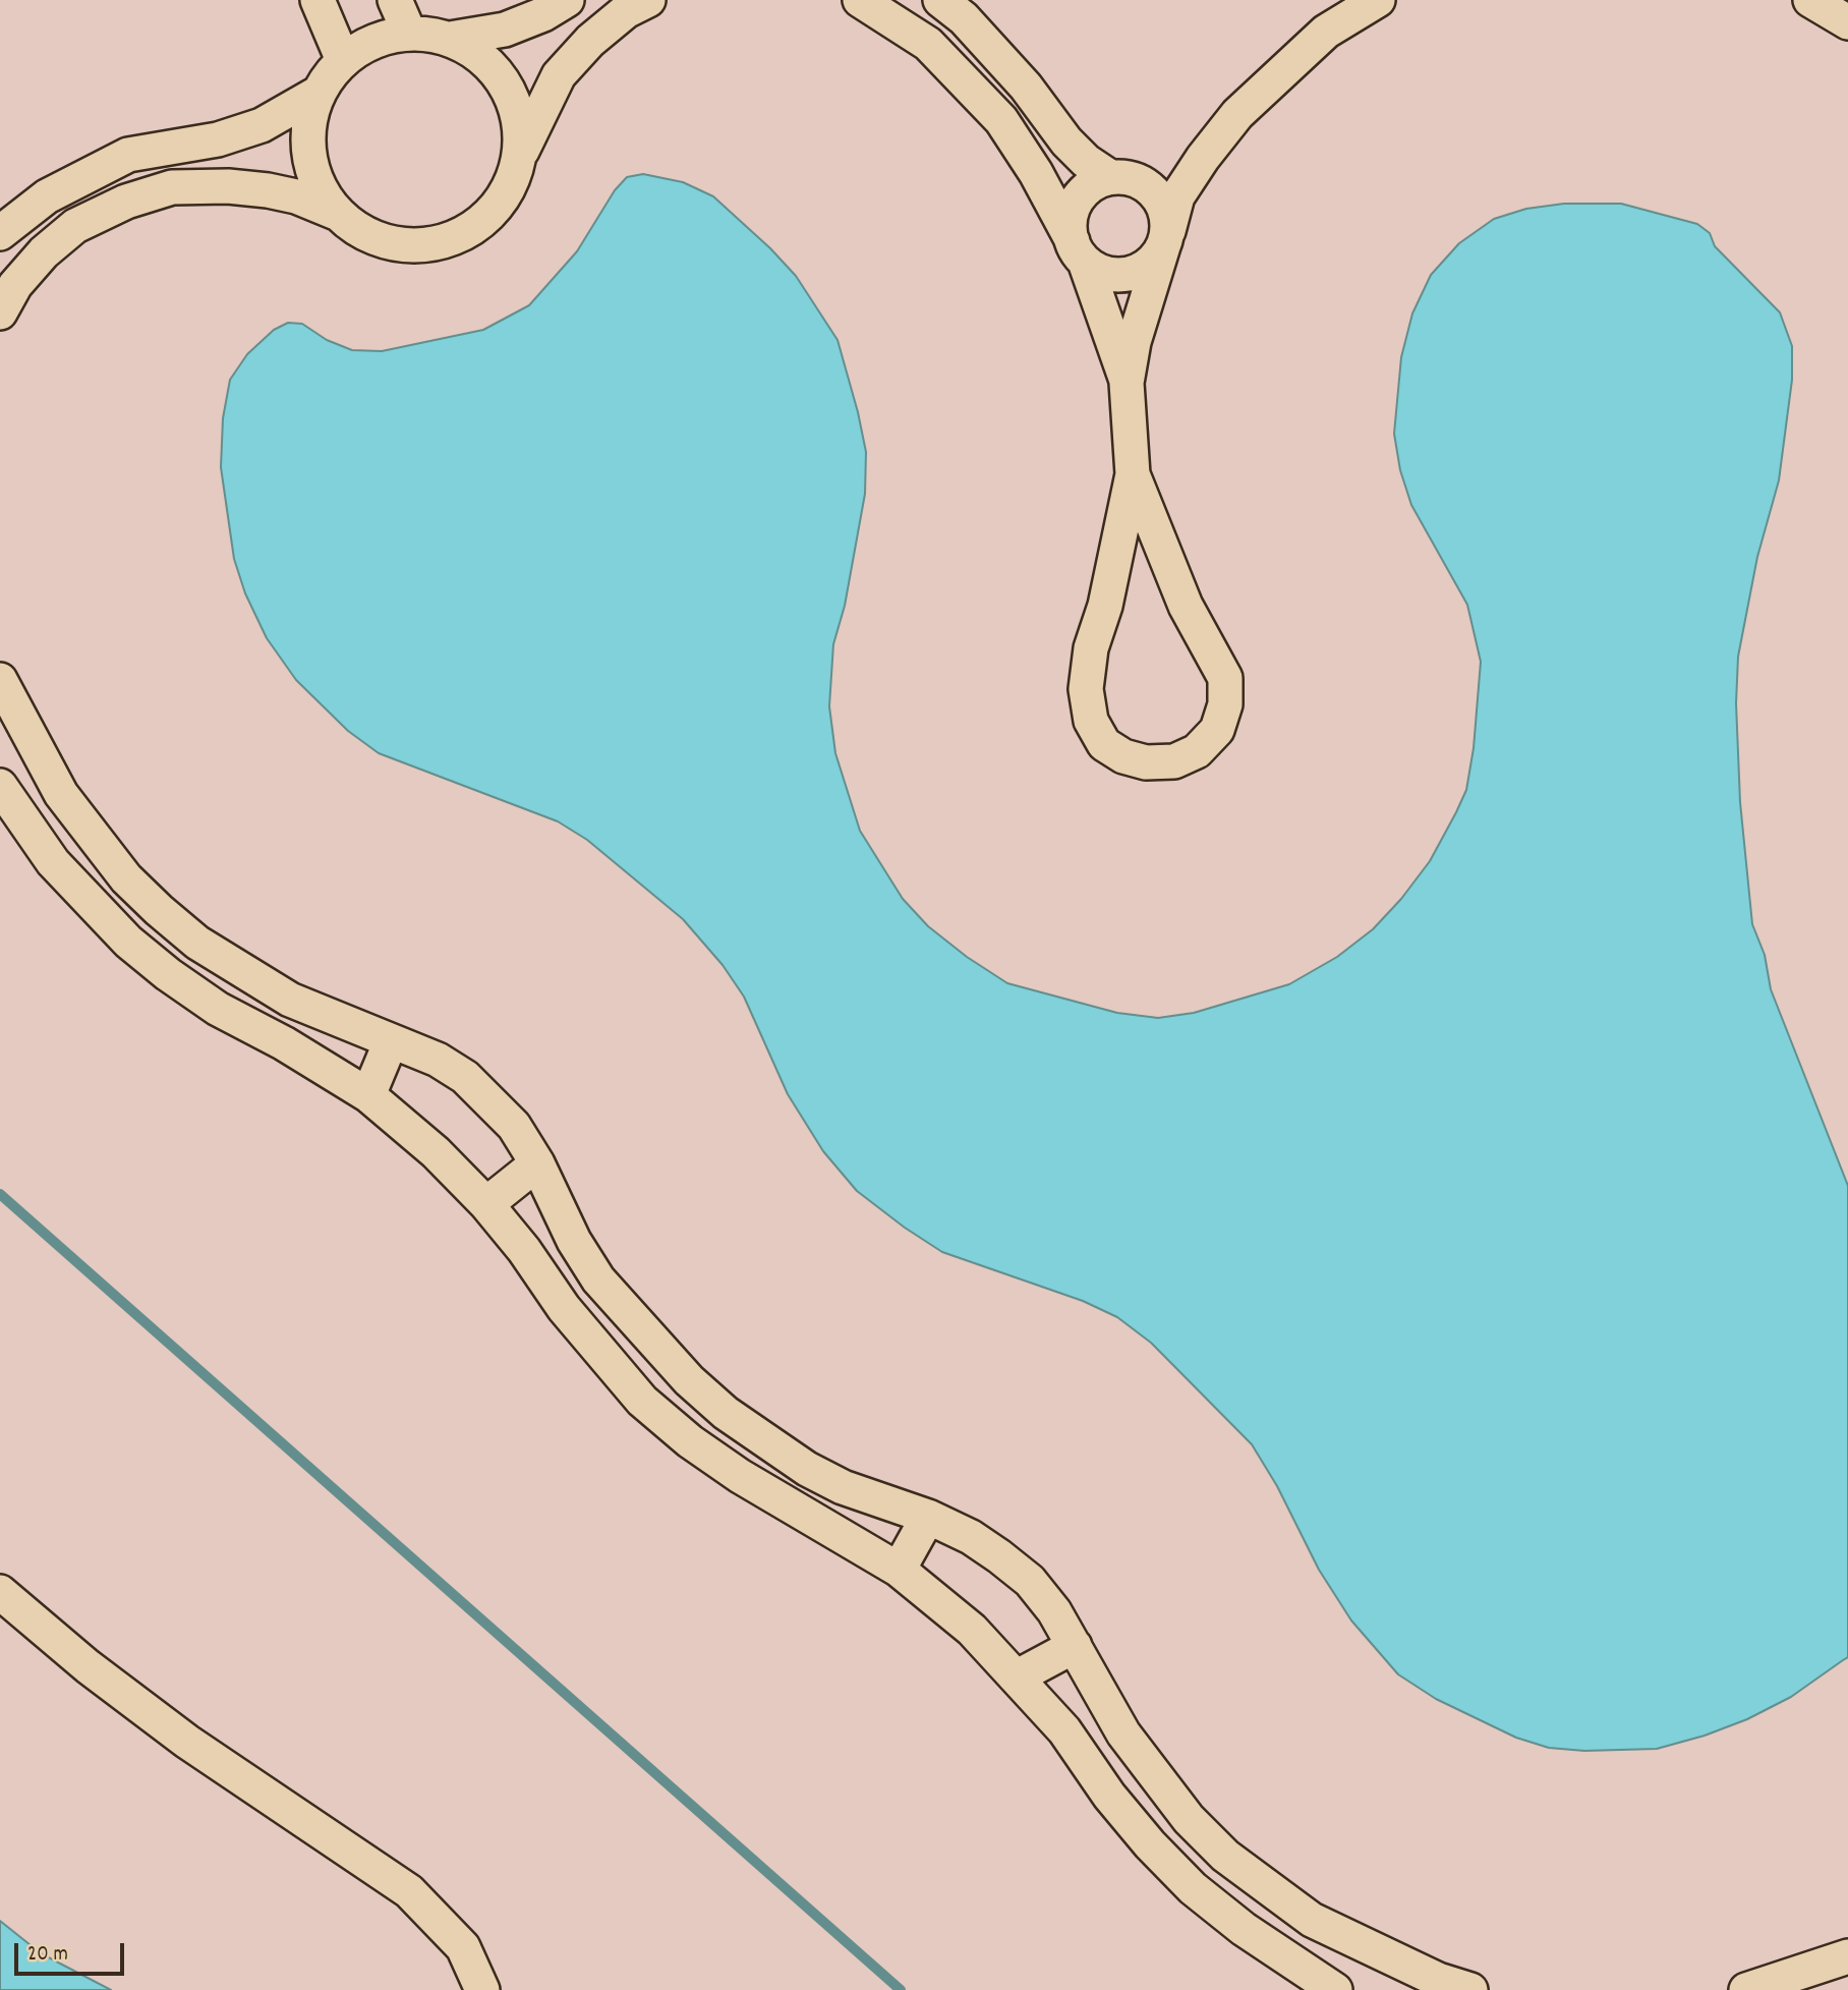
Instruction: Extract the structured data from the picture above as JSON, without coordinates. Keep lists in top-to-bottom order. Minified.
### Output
{"scale_bar":"20 m"}
